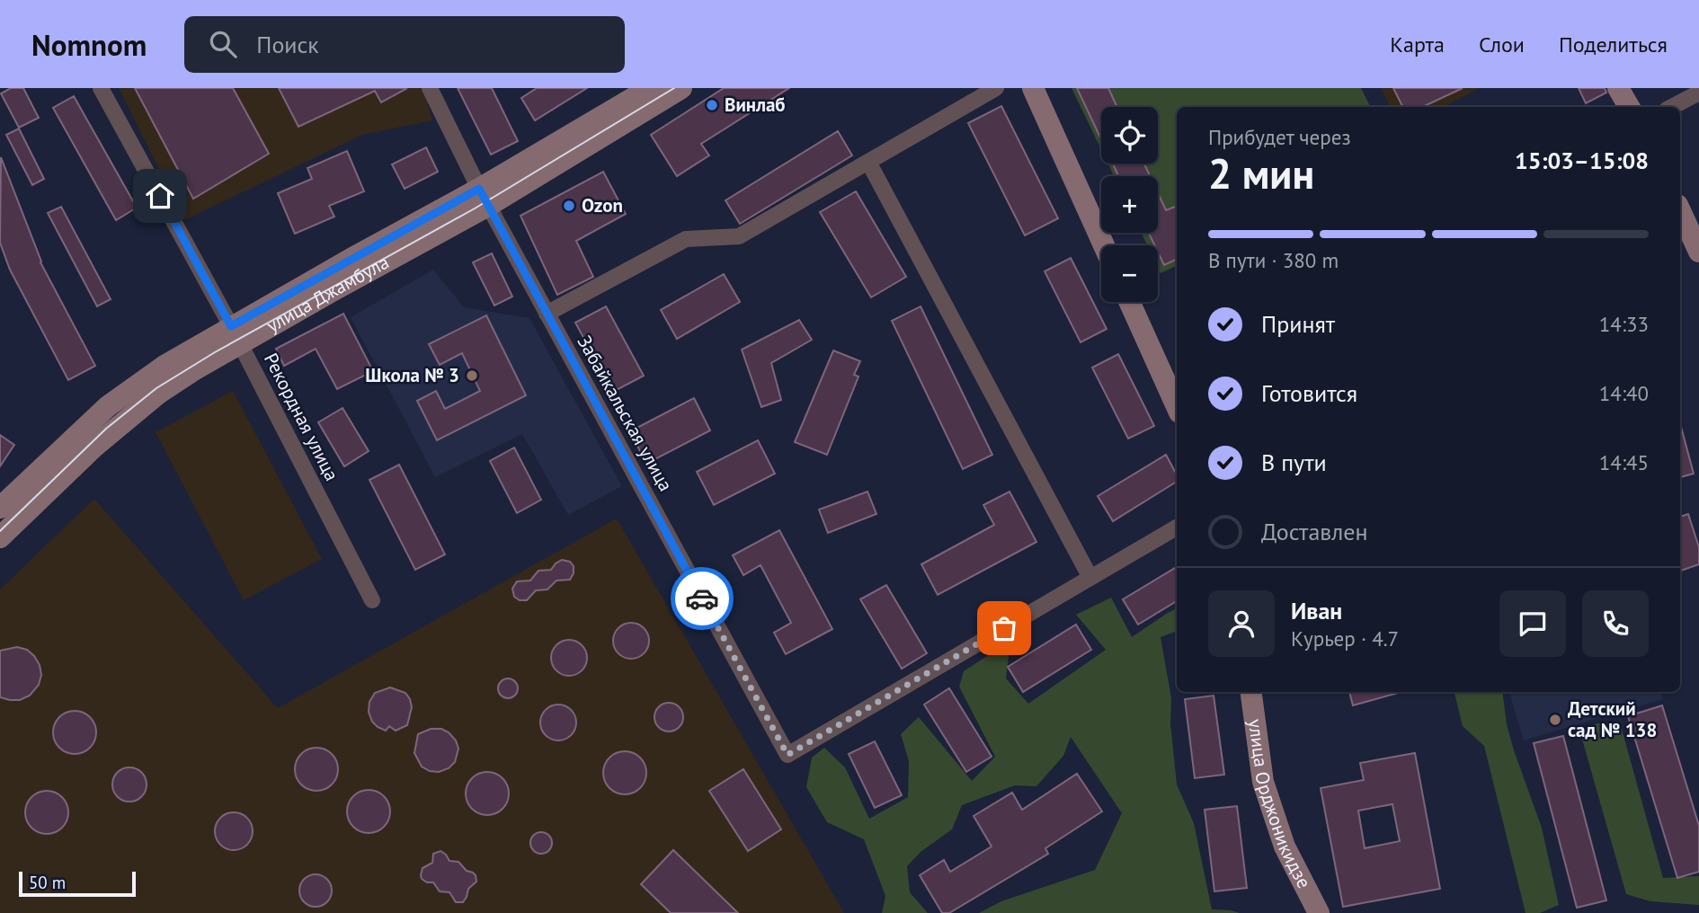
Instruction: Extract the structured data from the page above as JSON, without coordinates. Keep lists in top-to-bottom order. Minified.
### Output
{"streets":{"street":["улица Джамбула","Забайкальская улица","Рекордная улица","улица Орджоникидзе"]},"crossings":[["улица Джамбула","Забайкальская улица"],["улица Джамбула","Рекордная улица"]],"places":["Винлаб","Ozon","Школа № 3","Детский сад № 138"],"scale_bar":"50 m","page":{"header":"Nomnom","search":"Поиск","nav":["Карта","Слои","Поделиться"],"map_buttons":["+","−"],"heading":["2 мин","Прибудет через","15:03–15:08"],"panel":["Иван","Курьер · 4.7"],"bar":"В пути · 380 m","list":[["Принят","14:33"],["Готовится","14:40"],["В пути","14:45"],"Доставлен"],"scale":"50 m"}}
